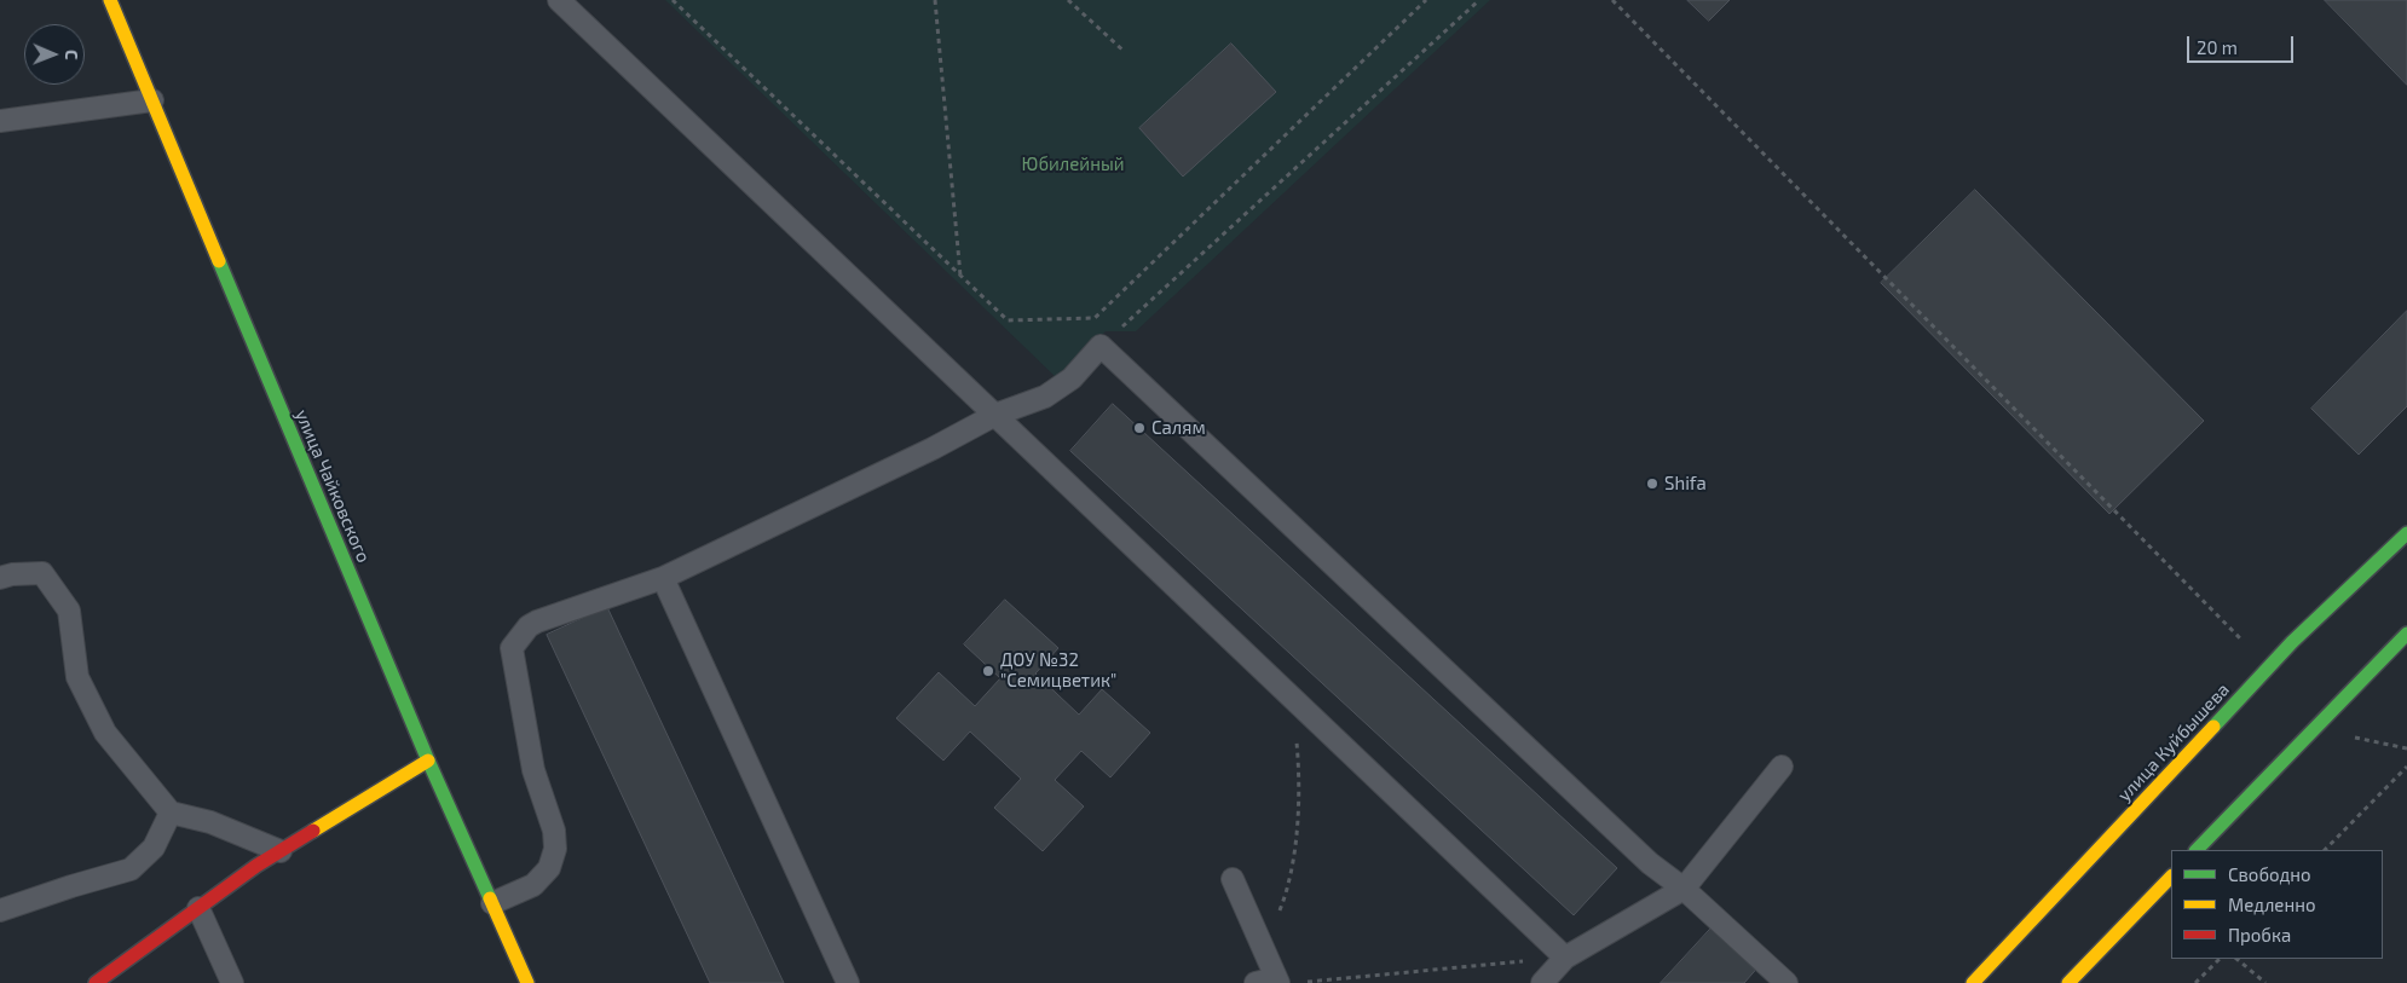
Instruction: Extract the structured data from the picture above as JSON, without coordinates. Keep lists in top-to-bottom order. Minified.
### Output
{"streets":{"main road":["улица Чайковского","улица Куйбышева"]},"parks":["Юбилейный"],"places":["Салям","Shifa","ДОУ №32 \"Семицветик\""],"legend":["Свободно","Медленно","Пробка"],"scale_bar":"20 m","north":"right"}
